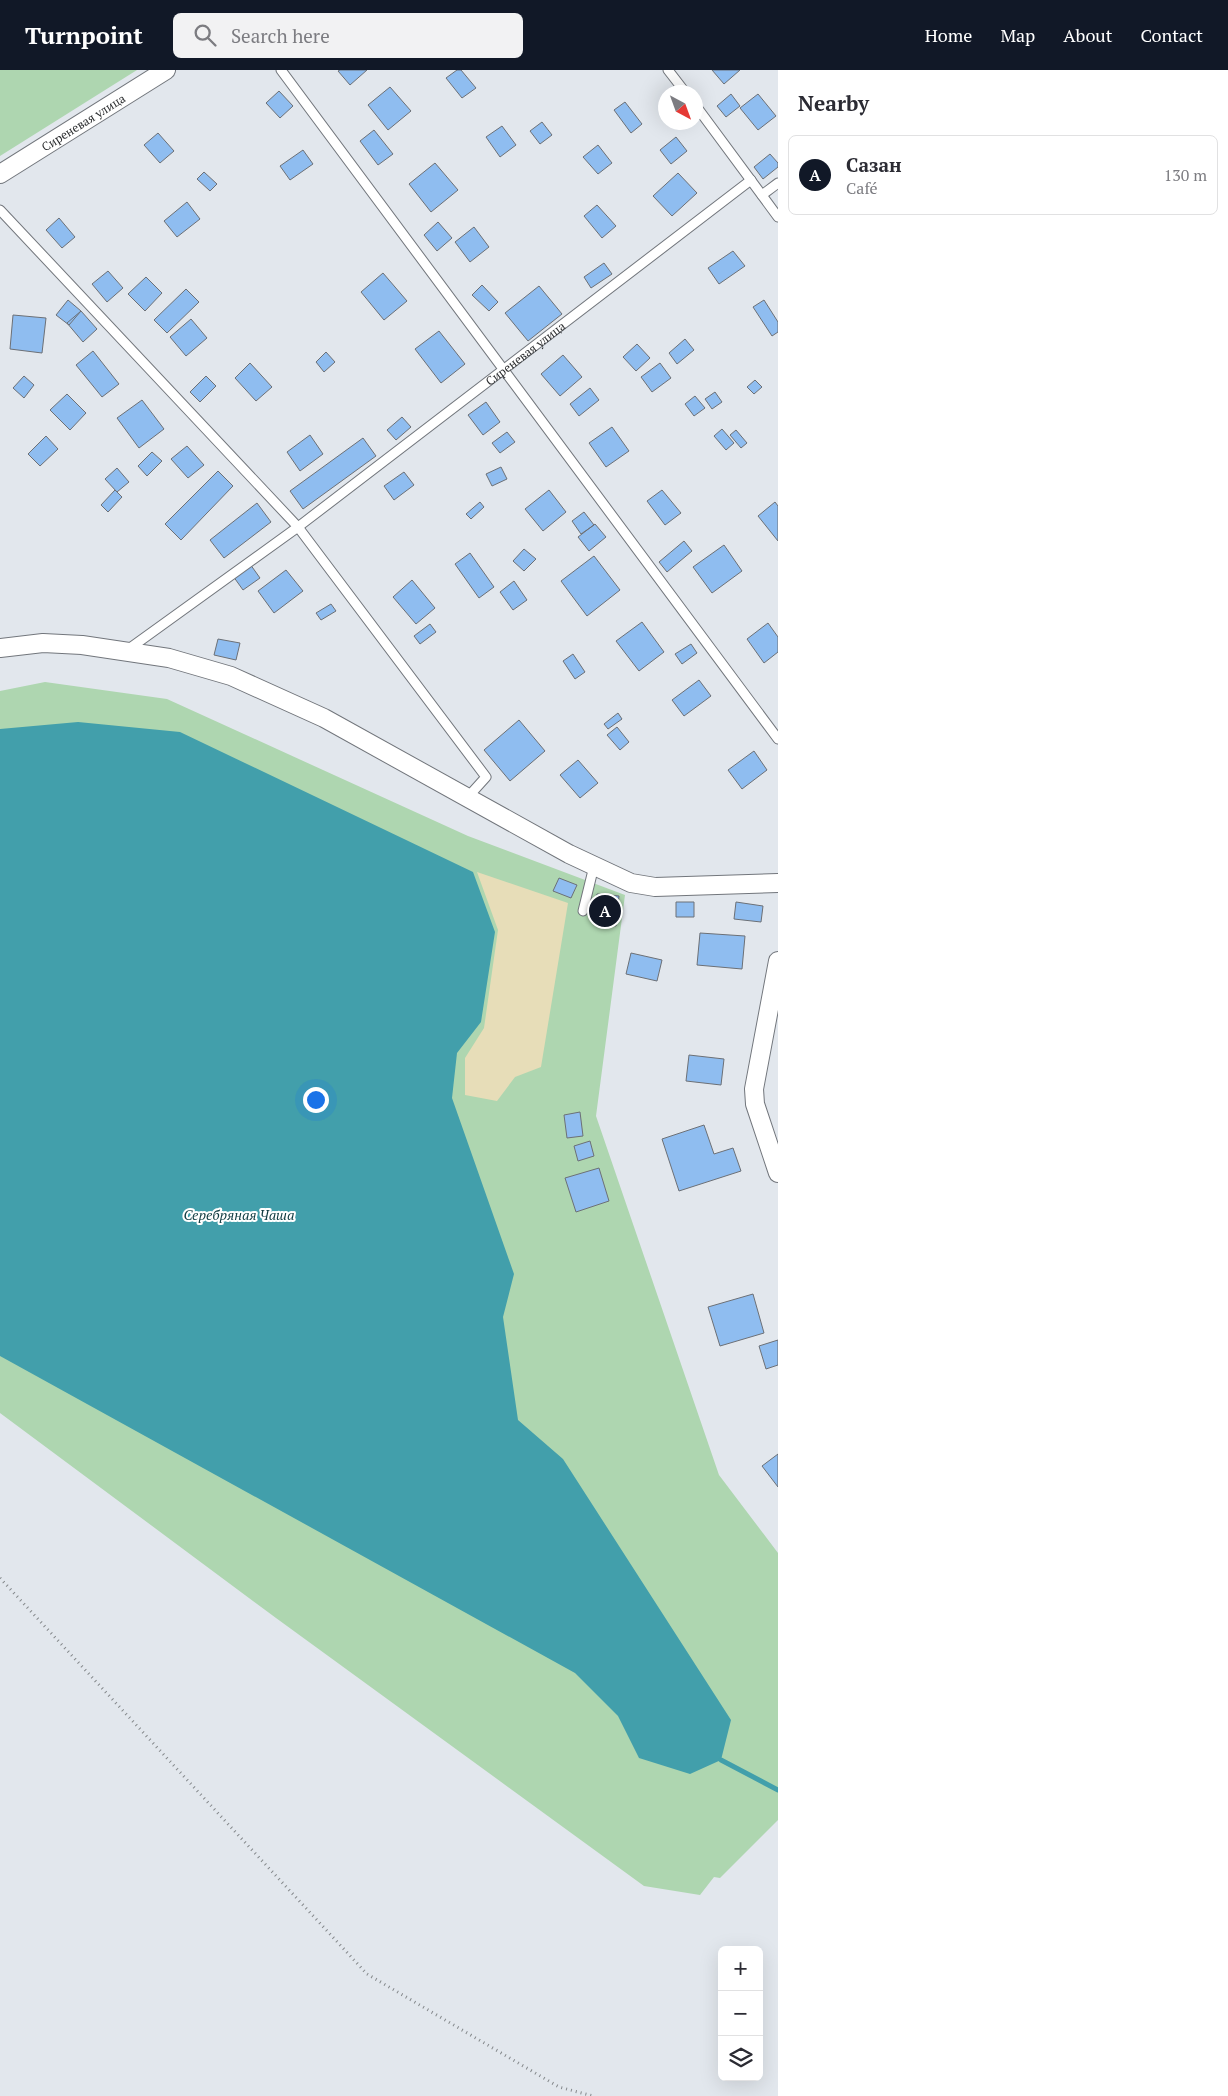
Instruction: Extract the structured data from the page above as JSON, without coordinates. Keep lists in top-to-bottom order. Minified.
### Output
{"streets":{"street":["Сиреневая улица"]},"water":["Серебряная Чаша"],"north":"bottom right","page":{"header":"Turnpoint","search":"Search here","nav":["Home","Map","About","Contact"],"heading":"Nearby","list":[{"mark":"A","name":"Сазан","note":"Café","value":"130 m"}],"pins":"A","map_buttons":["+","−"]}}
